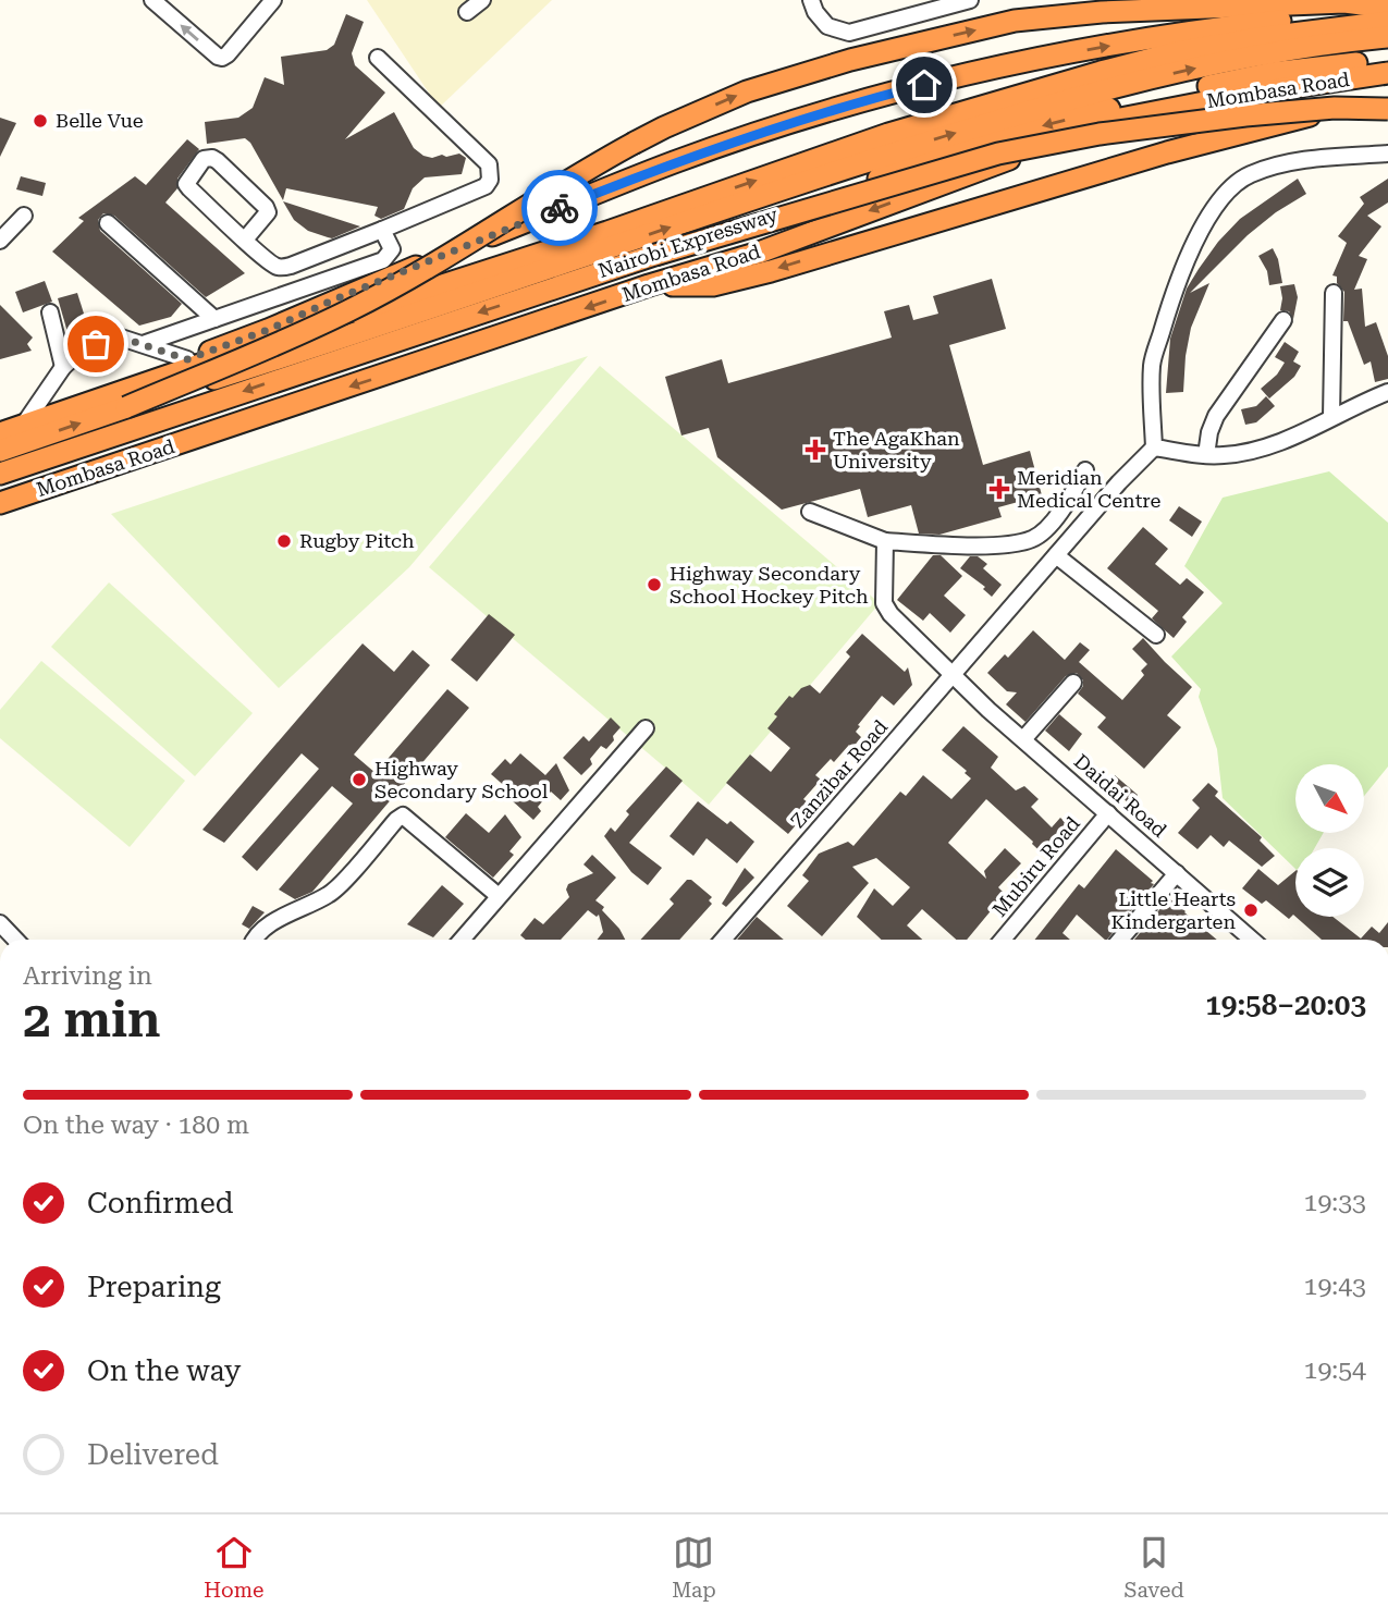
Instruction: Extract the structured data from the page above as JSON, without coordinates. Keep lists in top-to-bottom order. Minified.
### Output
{"streets":{"highway":["Mombasa Road","Nairobi Expressway"],"street":["Zanzibar Road","Daidai Road","Mubiru Road"]},"crossings":[["Zanzibar Road","Daidai Road"],["Daidai Road","Mubiru Road"]],"places":{"other":["Belle Vue","Rugby Pitch","Highway Secondary School Hockey Pitch","Highway Secondary School","Little Hearts Kindergarten"],"health":["The AgaKhan University","Meridian Medical Centre"]},"north":"bottom right","page":{"heading":["2 min","Arriving in","19:58–20:03"],"bar":"On the way · 180 m","list":[["Confirmed","19:33"],["Preparing","19:43"],["On the way","19:54"],"Delivered"],"tabs":["Home","Map","Saved"]}}
